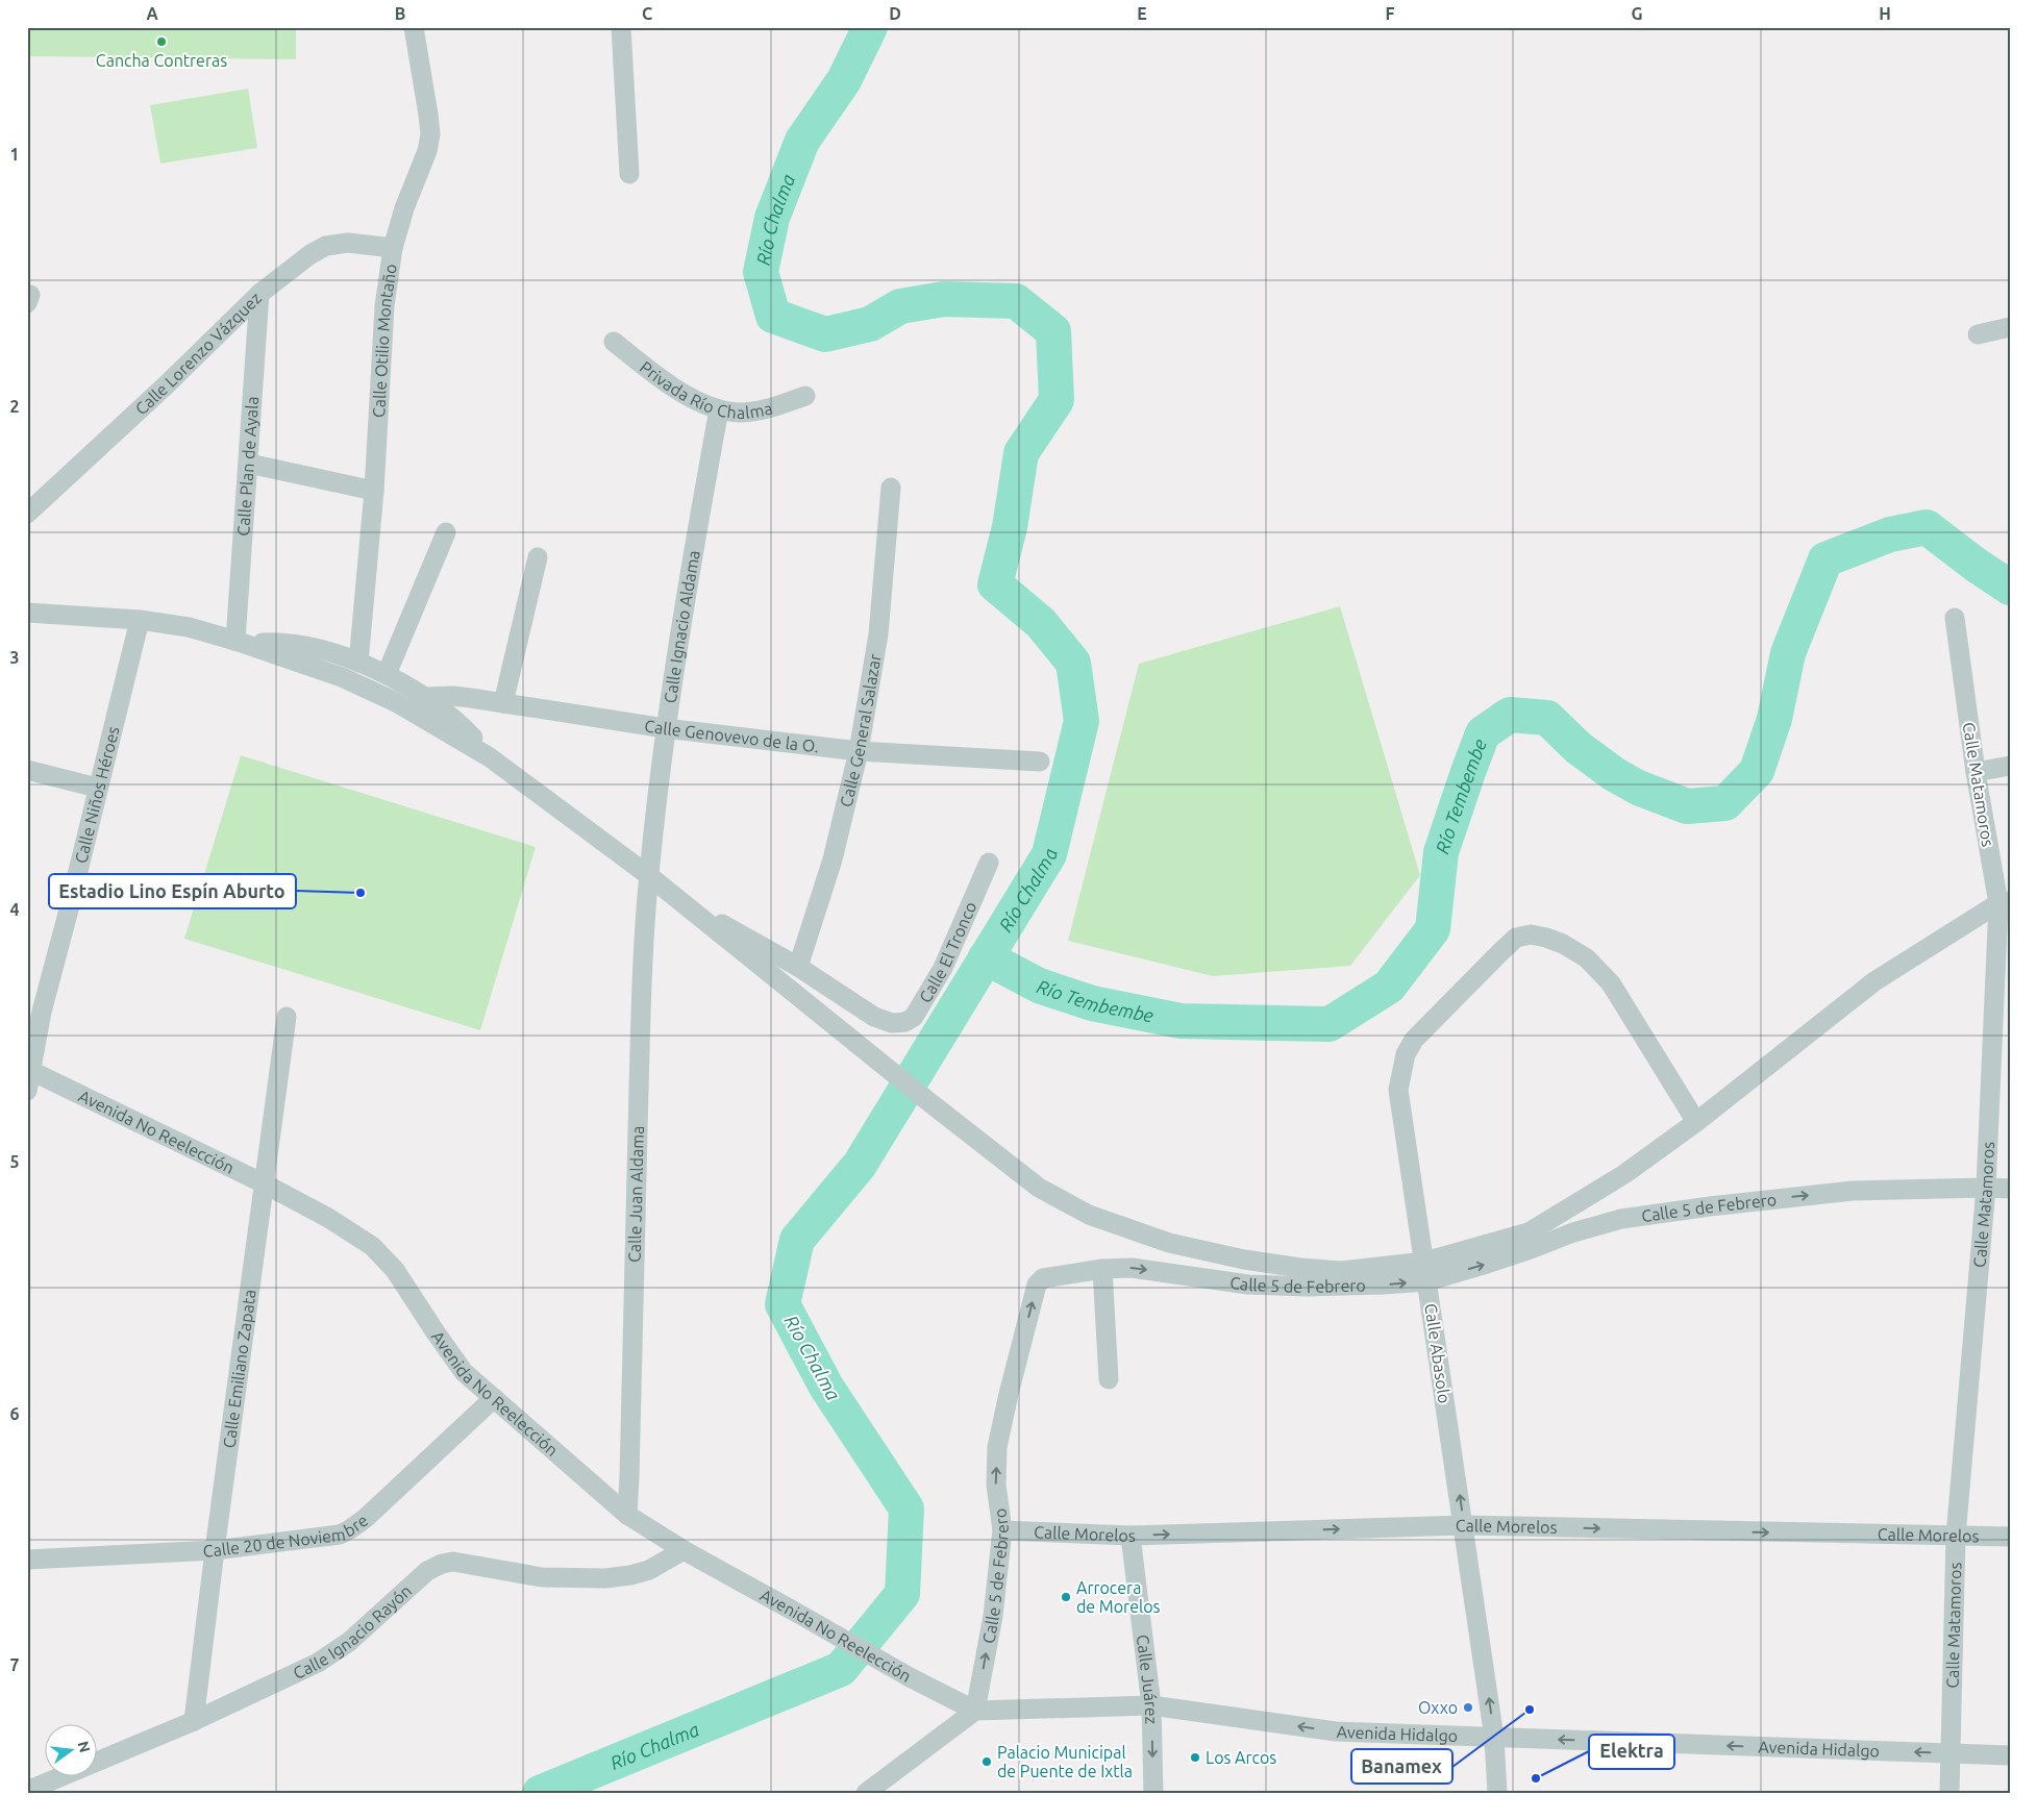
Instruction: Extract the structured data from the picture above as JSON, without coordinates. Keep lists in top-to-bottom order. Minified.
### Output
{"streets":{"street":["Calle Otilio Montaño","Calle Lorenzo Vázquez","Privada Río Chalma","Calle Plan de Ayala","Calle Ignacio Aldama","Calle General Salazar","Calle Genovevo de la O.","Calle Matamoros","Calle Niños Héroes","Calle El Tronco","Avenida No Reelección","Calle Juan Aldama","Calle 5 de Febrero","Calle Abasolo","Calle Emiliano Zapata","Calle Morelos","Calle 20 de Noviembre","Calle Ignacio Rayón","Calle Juárez","Avenida Hidalgo"]},"crossings":[["Calle Otilio Montaño","Calle Lorenzo Vázquez"],["Calle Lorenzo Vázquez","Calle Plan de Ayala"],["Privada Río Chalma","Calle Ignacio Aldama"],["Calle Ignacio Aldama","Calle Genovevo de la O."],["Calle Ignacio Aldama","Calle Juan Aldama"],["Calle General Salazar","Calle Genovevo de la O."],["Calle General Salazar","Calle El Tronco"],["Calle Matamoros","Calle 5 de Febrero"],["Calle Matamoros","Calle Morelos"],["Calle Matamoros","Avenida Hidalgo"],["Calle Niños Héroes","Avenida No Reelección"],["Avenida No Reelección","Calle Juan Aldama"],["Avenida No Reelección","Calle 5 de Febrero"],["Avenida No Reelección","Calle Emiliano Zapata"],["Avenida No Reelección","Calle 20 de Noviembre"],["Avenida No Reelección","Calle Ignacio Rayón"],["Avenida No Reelección","Avenida Hidalgo"],["Calle 5 de Febrero","Calle Abasolo"],["Calle 5 de Febrero","Calle Morelos"],["Calle 5 de Febrero","Avenida Hidalgo"],["Calle Abasolo","Calle Morelos"],["Calle Abasolo","Avenida Hidalgo"],["Calle Emiliano Zapata","Calle 20 de Noviembre"],["Calle Emiliano Zapata","Calle Ignacio Rayón"],["Calle Morelos","Calle Juárez"],["Calle Juárez","Avenida Hidalgo"]],"one_way":["Calle 5 de Febrero","Calle Abasolo","Calle Morelos","Avenida Hidalgo"],"water":["Río Chalma","Río Tembembe"],"places":["Cancha Contreras","Estadio Lino Espín Aburto","Arrocera de Morelos","Oxxo","Banamex","Los Arcos","Palacio Municipal de Puente de Ixtla","Elektra"],"north":"right","grid":{"columns":["A","B","C","D","E","F","G","H"],"rows":["1","2","3","4","5","6","7"]}}
